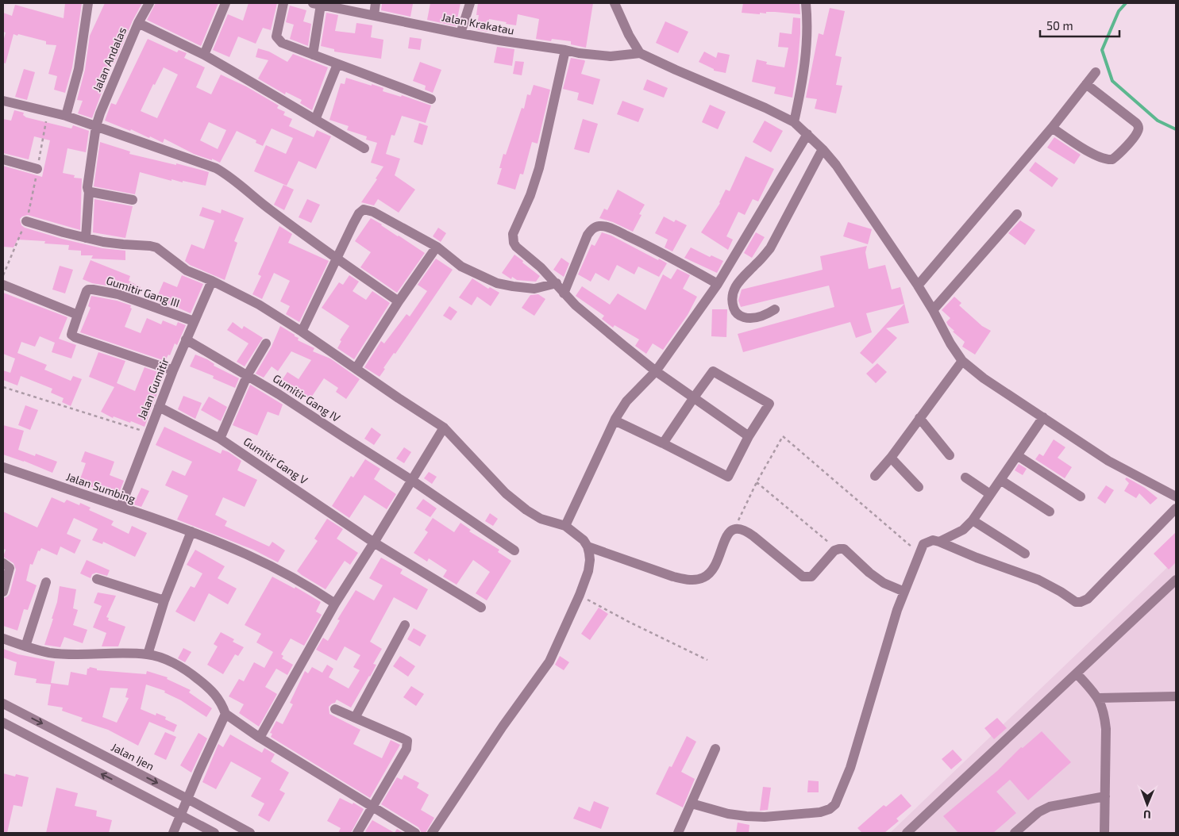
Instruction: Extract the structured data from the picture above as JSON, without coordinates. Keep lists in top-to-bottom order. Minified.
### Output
{"streets":{"street":["Jalan Krakatau","Jalan Andalas","Gumitir Gang III","Jalan Gumitir","Gumitir Gang IV","Gumitir Gang V","Jalan Sumbing","Jalan Ijen"]},"crossings":[["Gumitir Gang III","Jalan Gumitir"],["Jalan Gumitir","Gumitir Gang IV"],["Jalan Gumitir","Gumitir Gang V"],["Jalan Gumitir","Jalan Sumbing"]],"scale_bar":"50 m","north":"bottom"}
